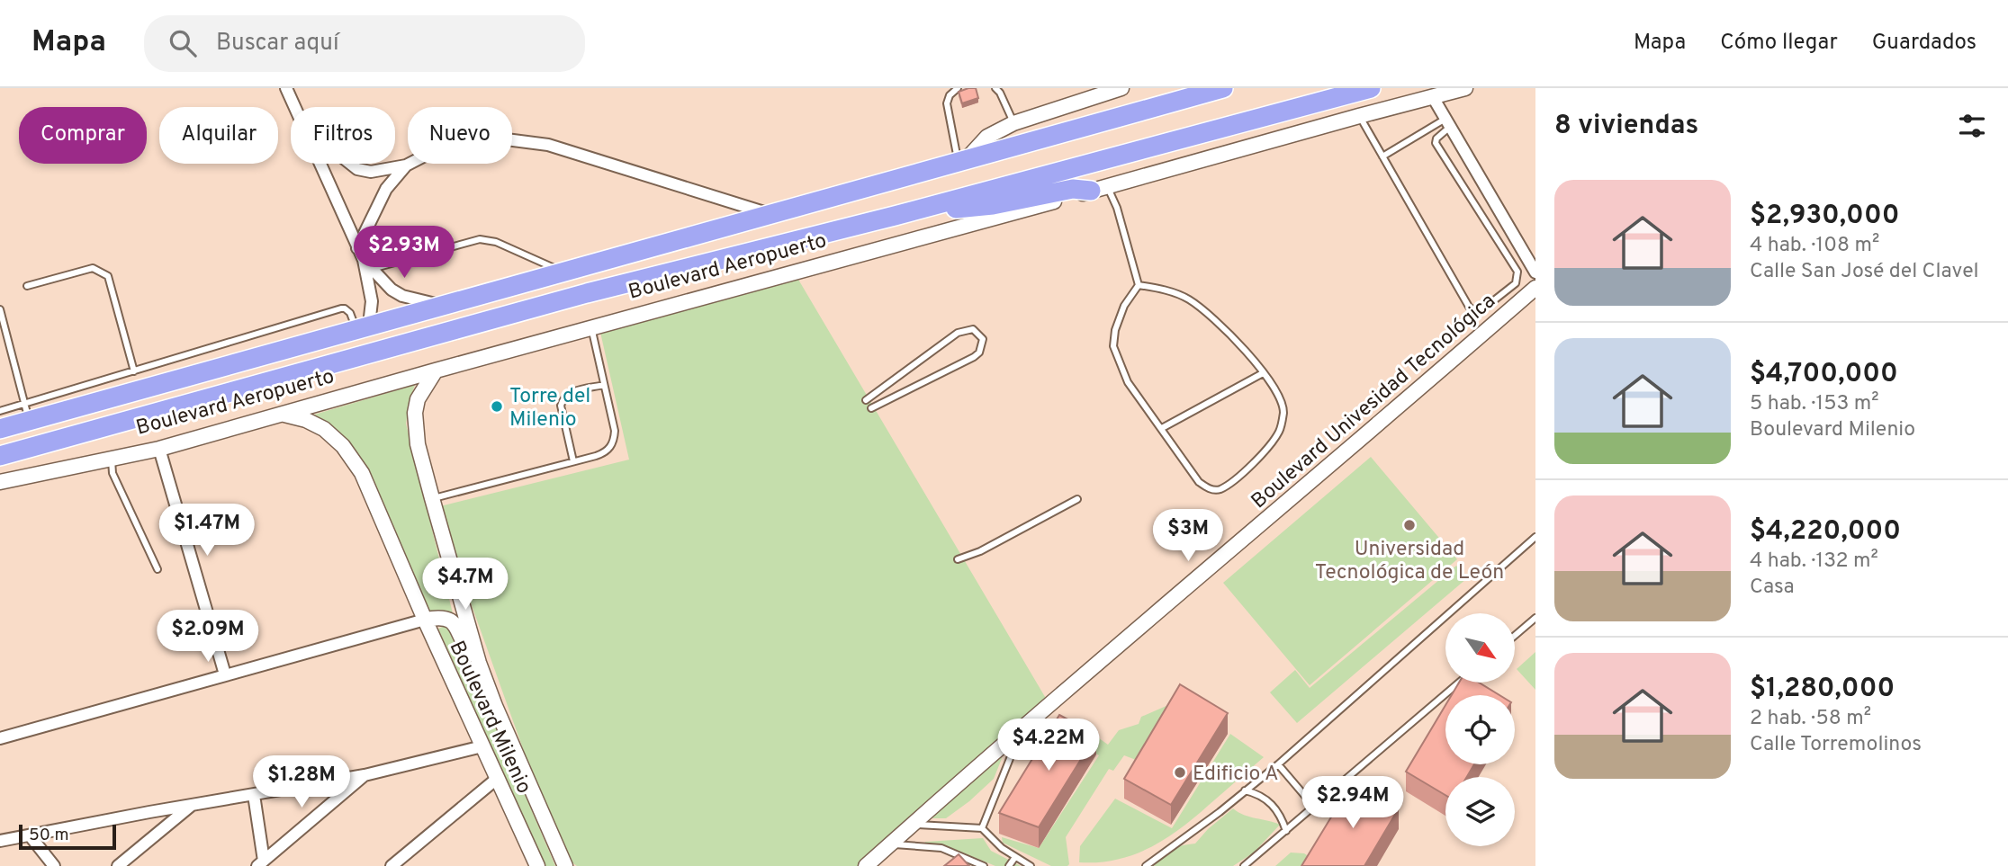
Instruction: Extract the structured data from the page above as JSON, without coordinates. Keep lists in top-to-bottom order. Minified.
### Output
{"streets":{"highway":["Boulevard Aeropuerto"],"street":["Boulevard Univesidad Tecnológica","Boulevard Milenio"]},"crossings":[["Boulevard Aeropuerto","Boulevard Milenio"]],"places":["Torre del Milenio","Universidad Tecnológica de León","Edificio A"],"scale_bar":"50 m","north":"bottom right","page":{"header":"Mapa","search":"Buscar aquí","nav":["Mapa","Cómo llegar","Guardados"],"heading":"8 viviendas","chip":["Comprar","Alquilar","Filtros","Nuevo"],"list":[{"name":"$2,930,000","note":"4 hab. · 108 m² · Calle San José del Clavel"},{"name":"$4,700,000","note":"5 hab. · 153 m² · Boulevard Milenio"},{"name":"$4,220,000","note":"4 hab. · 132 m² · Casa"},{"name":"$1,280,000","note":"2 hab. · 58 m² · Calle Torremolinos"}],"price":["$2.93M","$1.47M","$3M","$4.7M","$2.09M","$4.22M","$1.28M","$2.94M"],"scale":"50 m"}}
